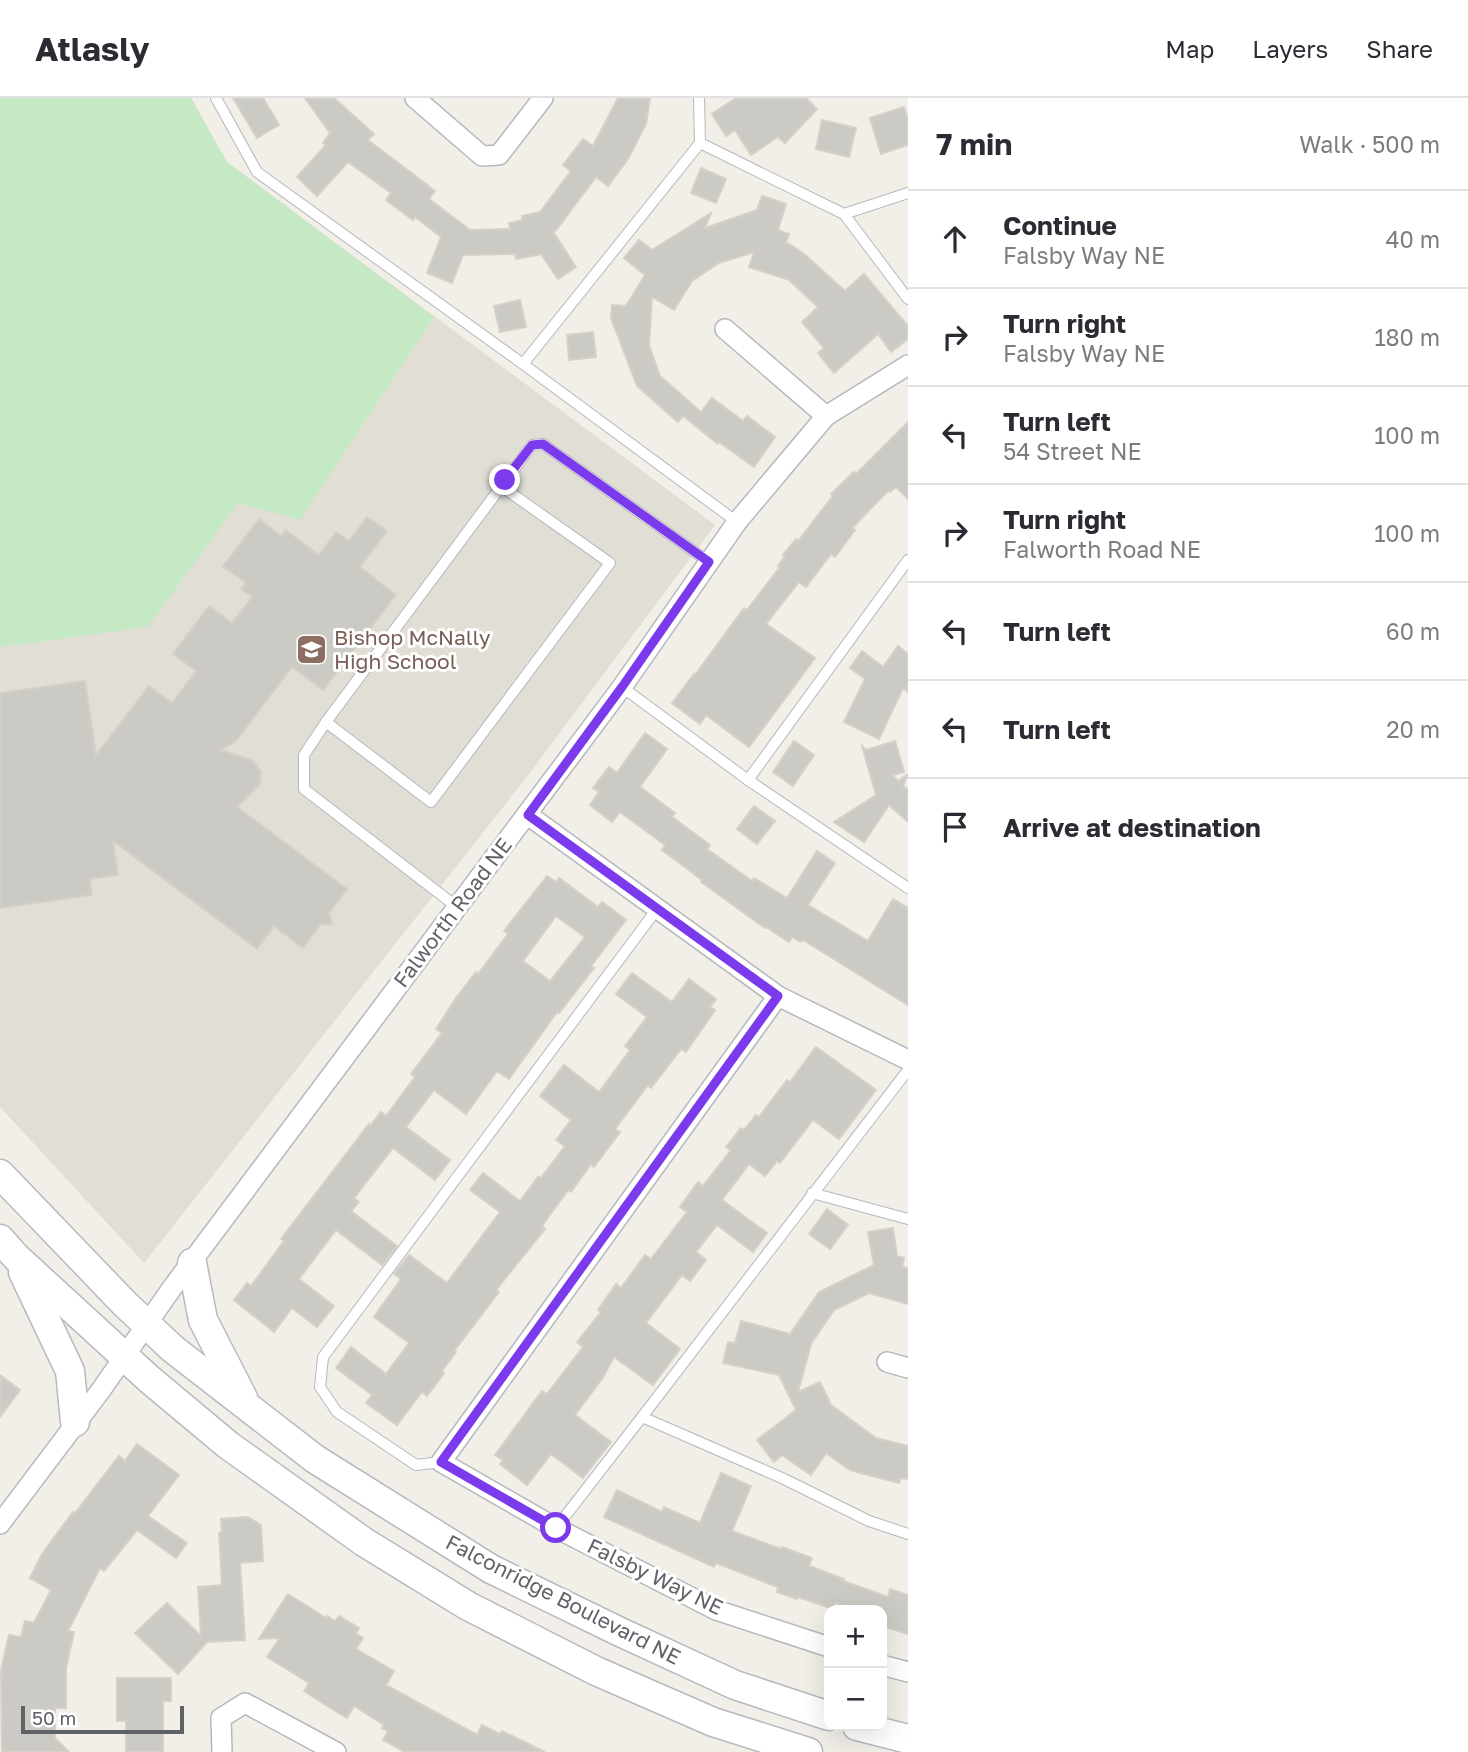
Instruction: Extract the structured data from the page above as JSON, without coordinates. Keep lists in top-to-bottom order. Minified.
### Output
{"streets":{"main road":["Falconridge Boulevard NE"],"street":["Falworth Road NE","Falsby Way NE"]},"crossings":[["Falworth Road NE","Falconridge Boulevard NE"]],"places":{"school or university":["Bishop McNally High School"]},"scale_bar":"50 m","page":{"header":"Atlasly","nav":["Map","Layers","Share"],"heading":["7 min","Walk · 500 m"],"list":[["Continue","Falsby Way NE","40 m"],["Turn right","Falsby Way NE","180 m"],["Turn left","54 Street NE","100 m"],["Turn right","Falworth Road NE","100 m"],["Turn left","60 m"],["Turn left","20 m"],"Arrive at destination"],"map_buttons":["+","−"],"scale":"50 m"}}
